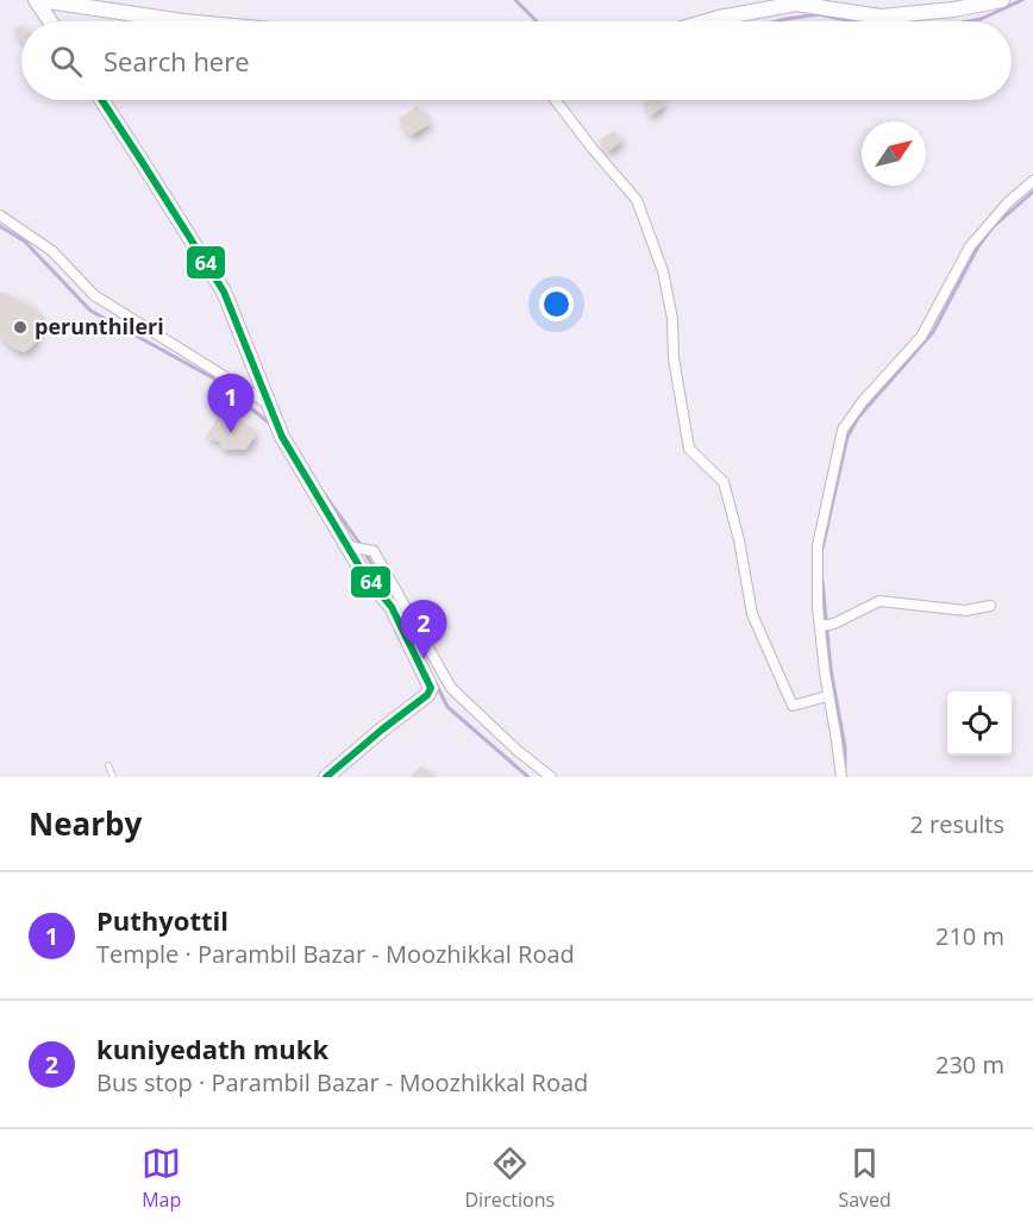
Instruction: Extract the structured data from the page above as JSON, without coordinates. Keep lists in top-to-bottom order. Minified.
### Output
{"places":["perunthileri"],"lines":["transit line 64"],"north":"top right","page":{"search":"Search here","pins":["1","2"],"heading":["Nearby","2 results"],"list":[{"mark":"1","name":"Puthyottil","note":"Temple · Parambil Bazar - Moozhikkal Road","value":"210 m"},{"mark":"2","name":"kuniyedath mukk","note":"Bus stop · Parambil Bazar - Moozhikkal Road","value":"230 m"}],"nav":["Map","Directions","Saved"]}}
